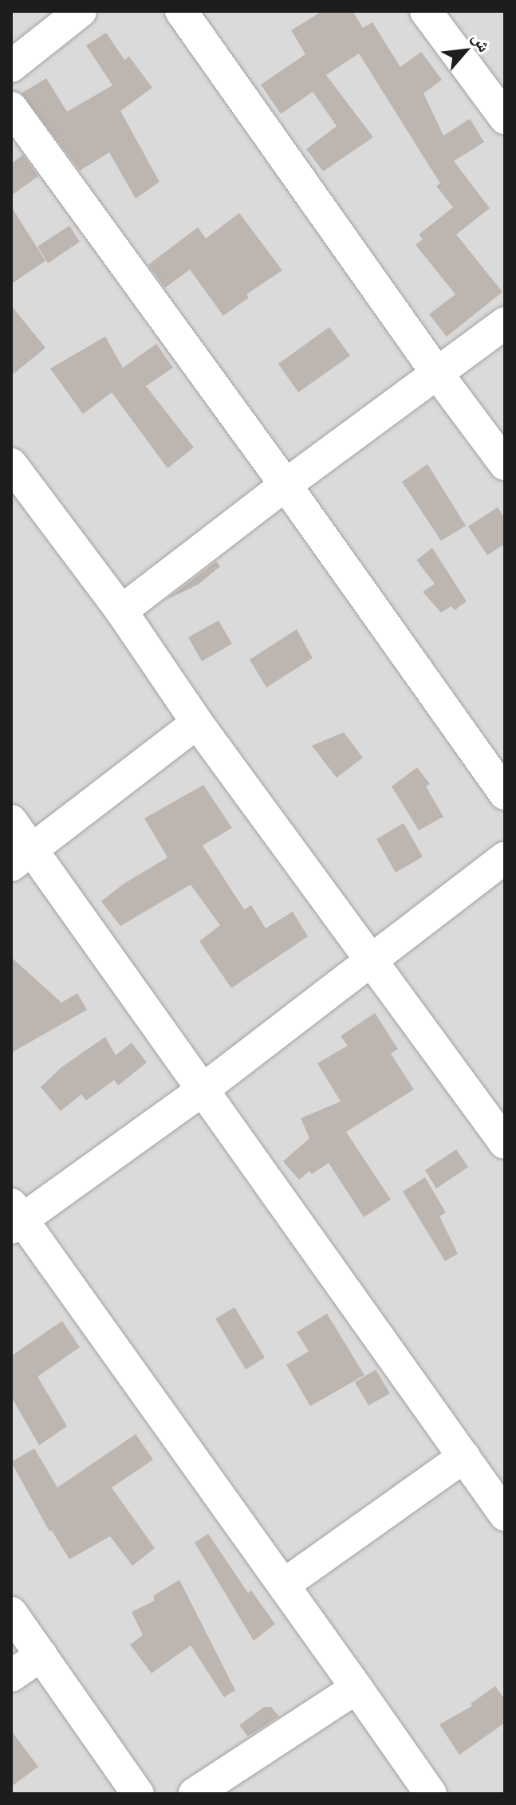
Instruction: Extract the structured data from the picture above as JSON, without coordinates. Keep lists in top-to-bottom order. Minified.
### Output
{"north":"top right"}
